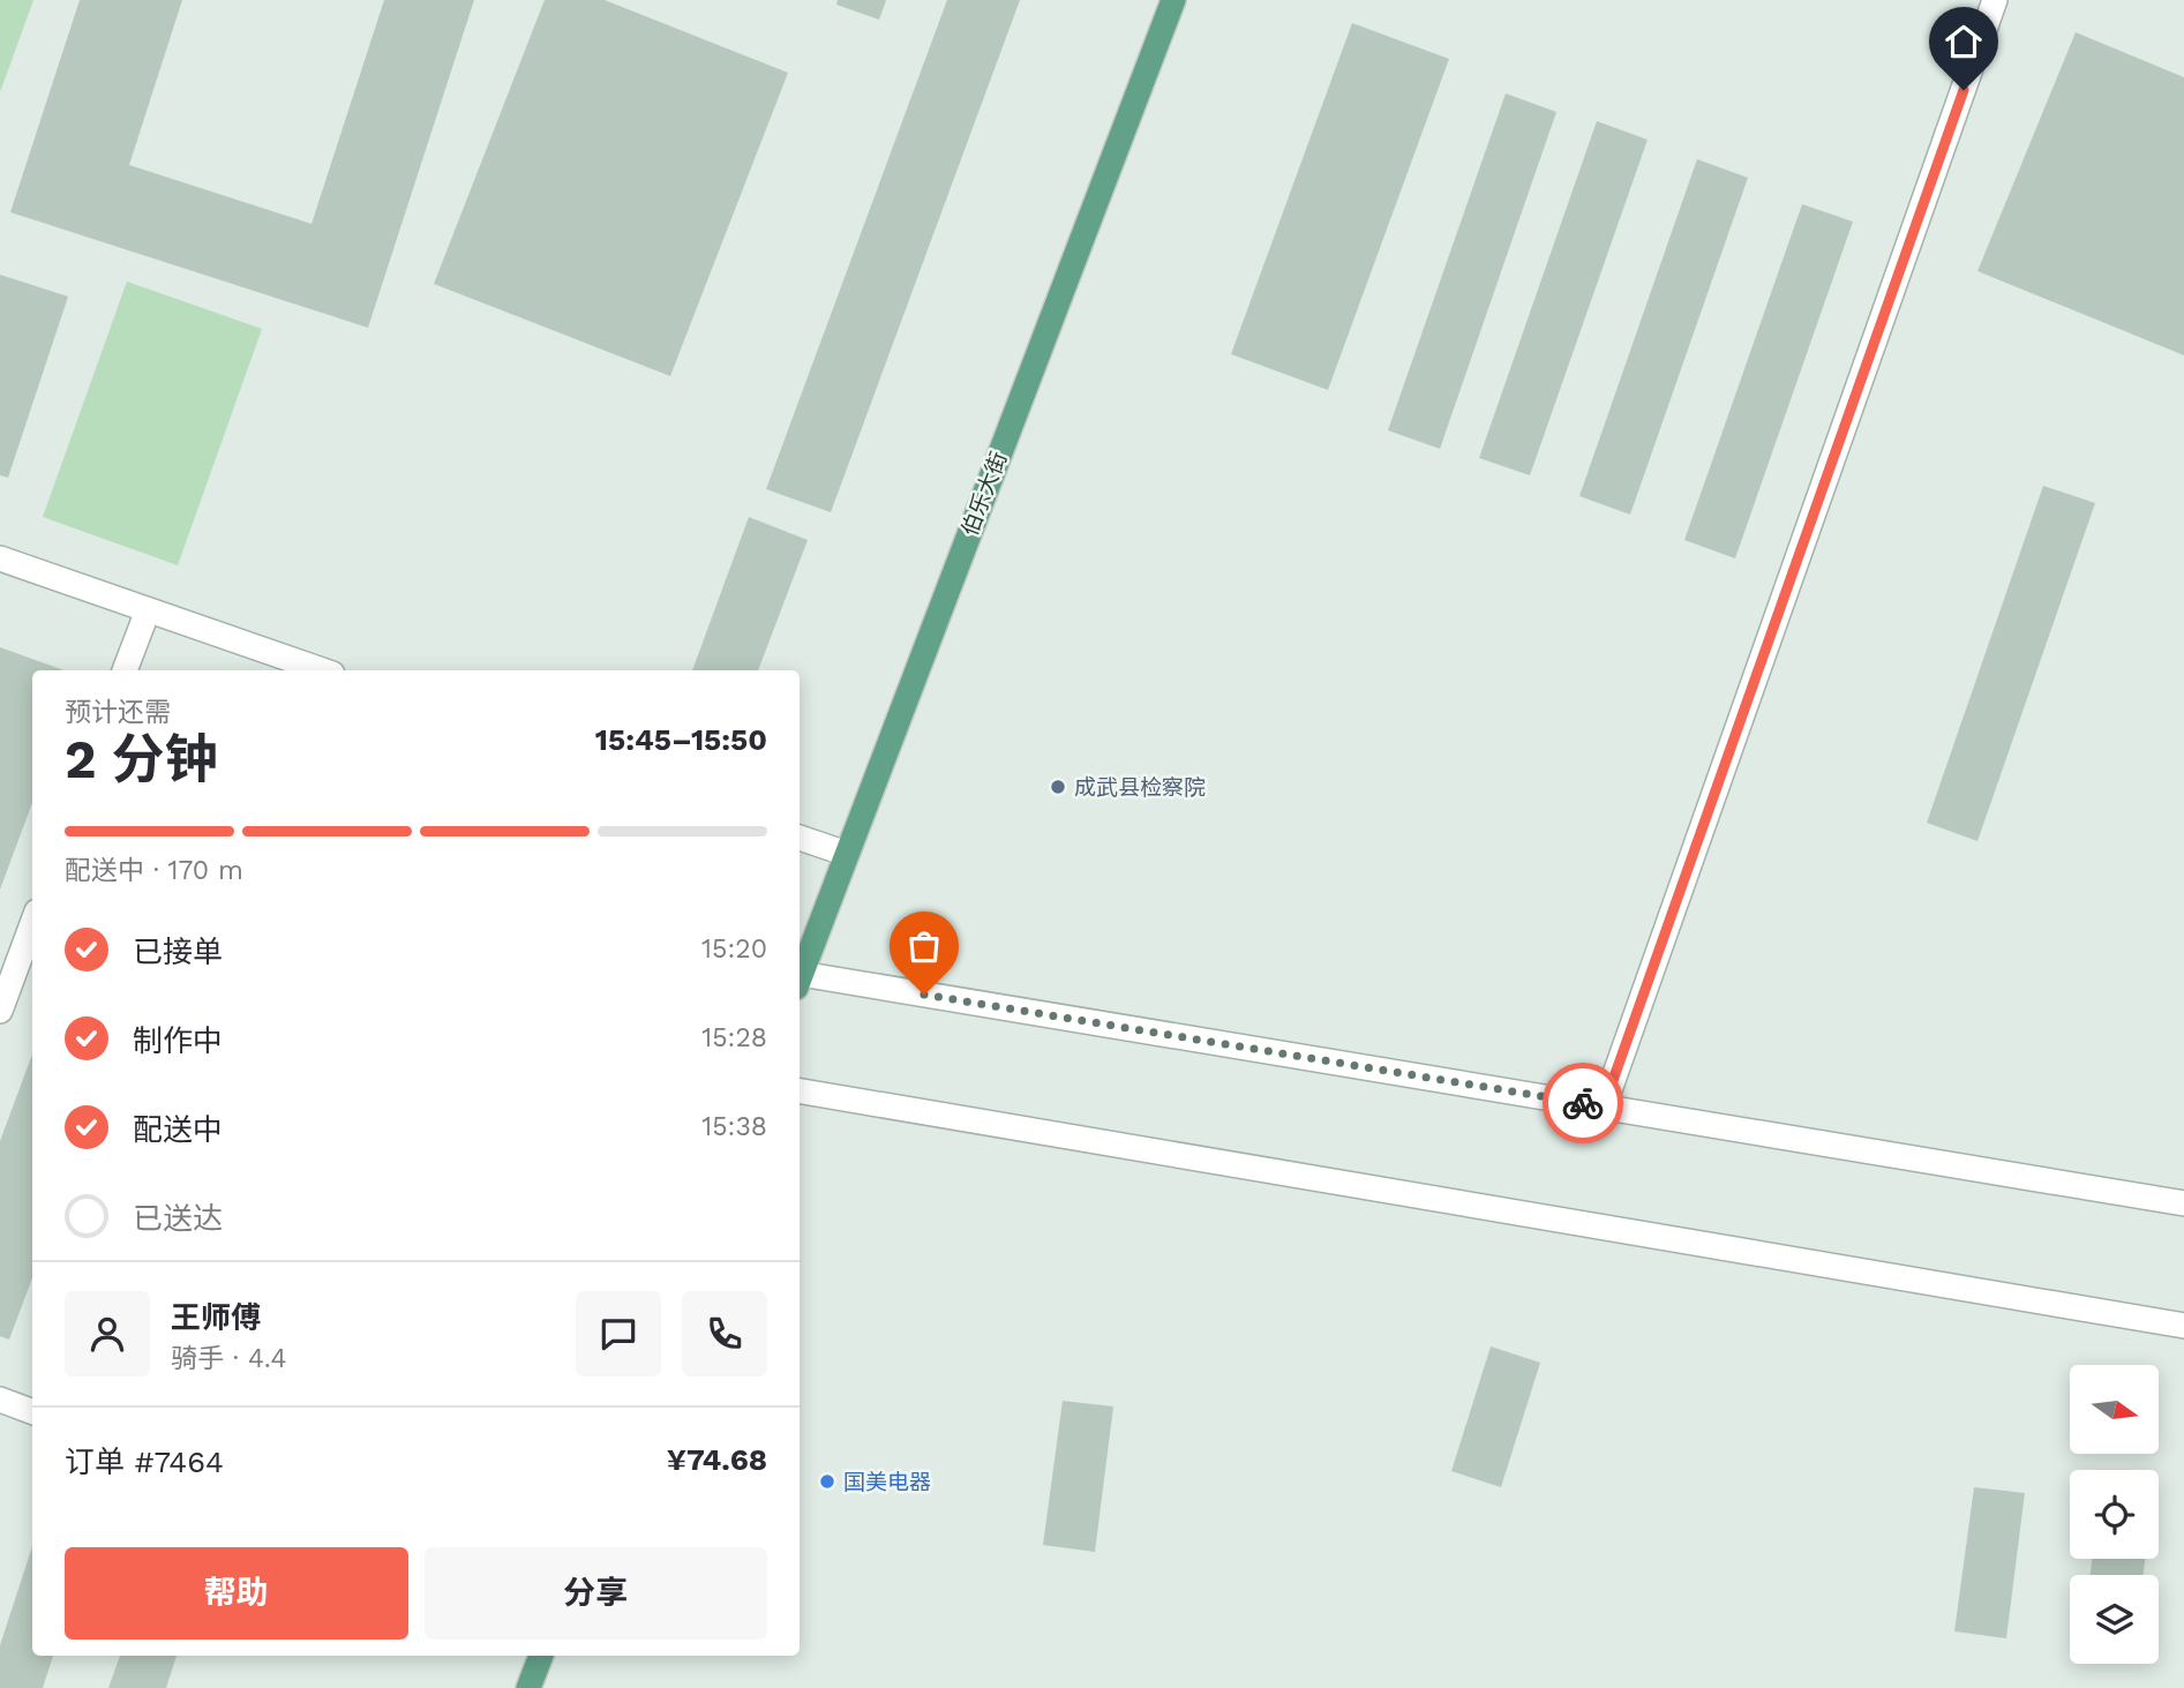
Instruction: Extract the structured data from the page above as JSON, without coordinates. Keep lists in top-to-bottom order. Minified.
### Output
{"streets":{"main road":["伯乐大街"]},"places":["成武县检察院","国美电器"],"north":"right","page":{"heading":["2 分钟","预计还需","15:45–15:50"],"panel":["王师傅","骑手 · 4.4","订单 #7464","¥74.68"],"bar":"配送中 · 170 m","list":[["已接单","15:20"],["制作中","15:28"],["配送中","15:38"],"已送达"],"buttons":["帮助","分享"]}}
